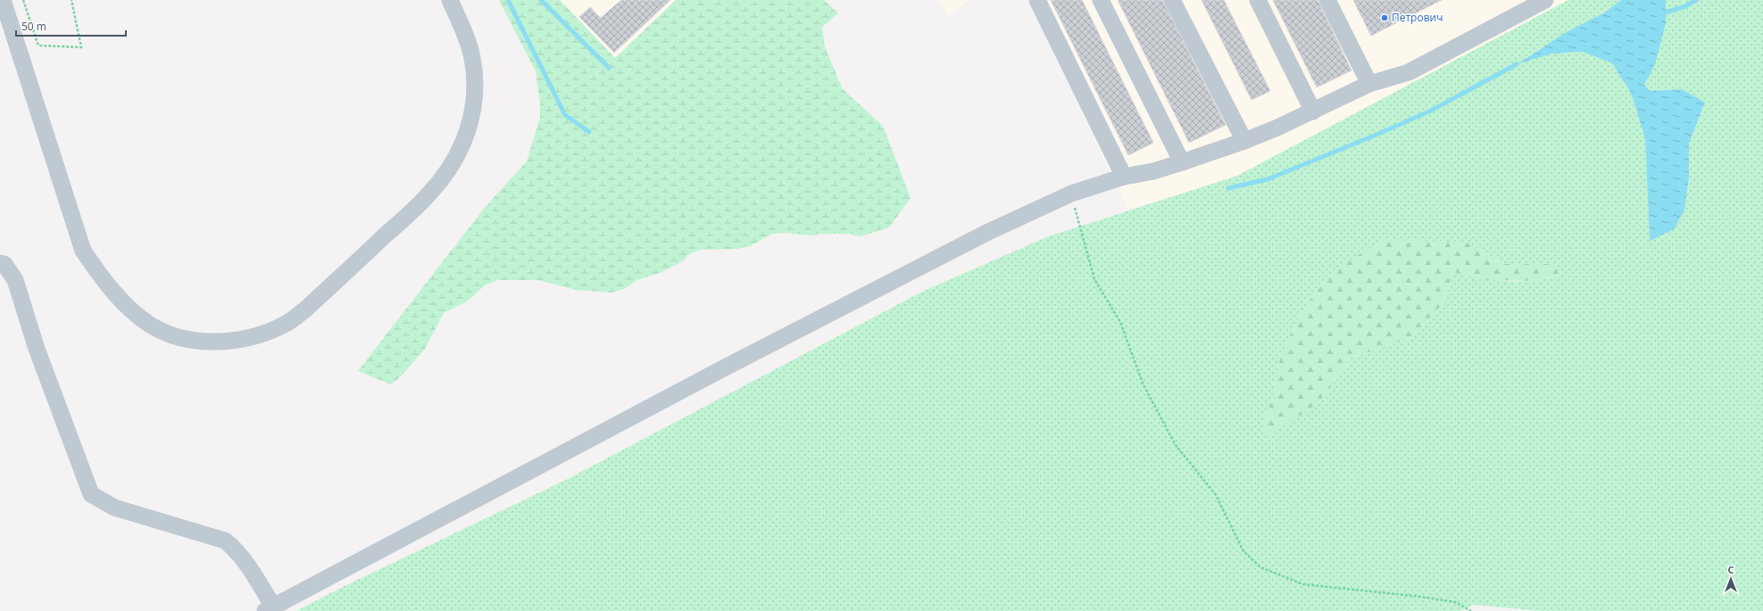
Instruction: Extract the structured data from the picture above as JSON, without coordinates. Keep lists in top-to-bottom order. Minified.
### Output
{"places":["Петрович"],"scale_bar":"50 m","north":"top"}
